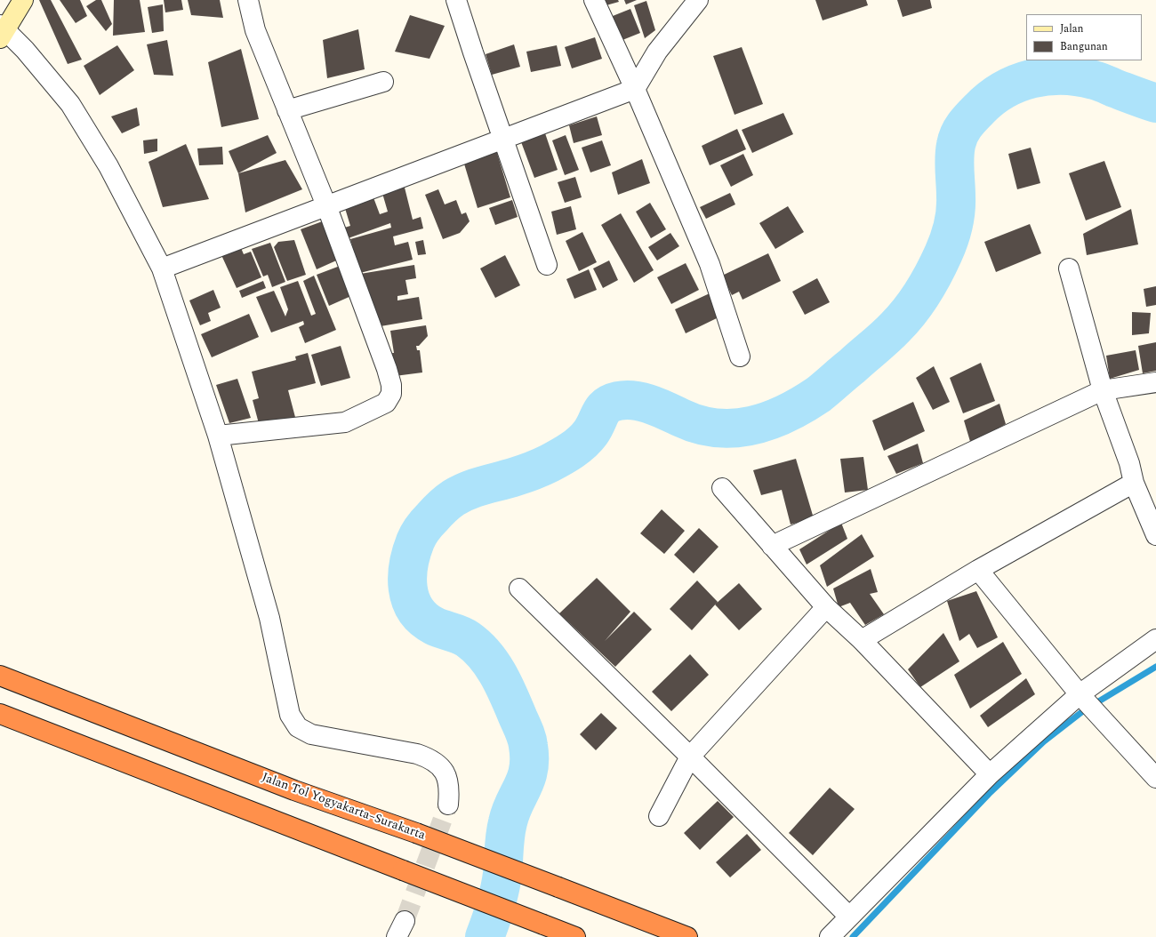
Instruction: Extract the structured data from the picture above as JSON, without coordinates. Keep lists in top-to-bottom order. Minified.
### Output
{"streets":{"highway":["Jalan Tol Yogyakarta–Surakarta"]},"legend":["Jalan","Bangunan"]}
